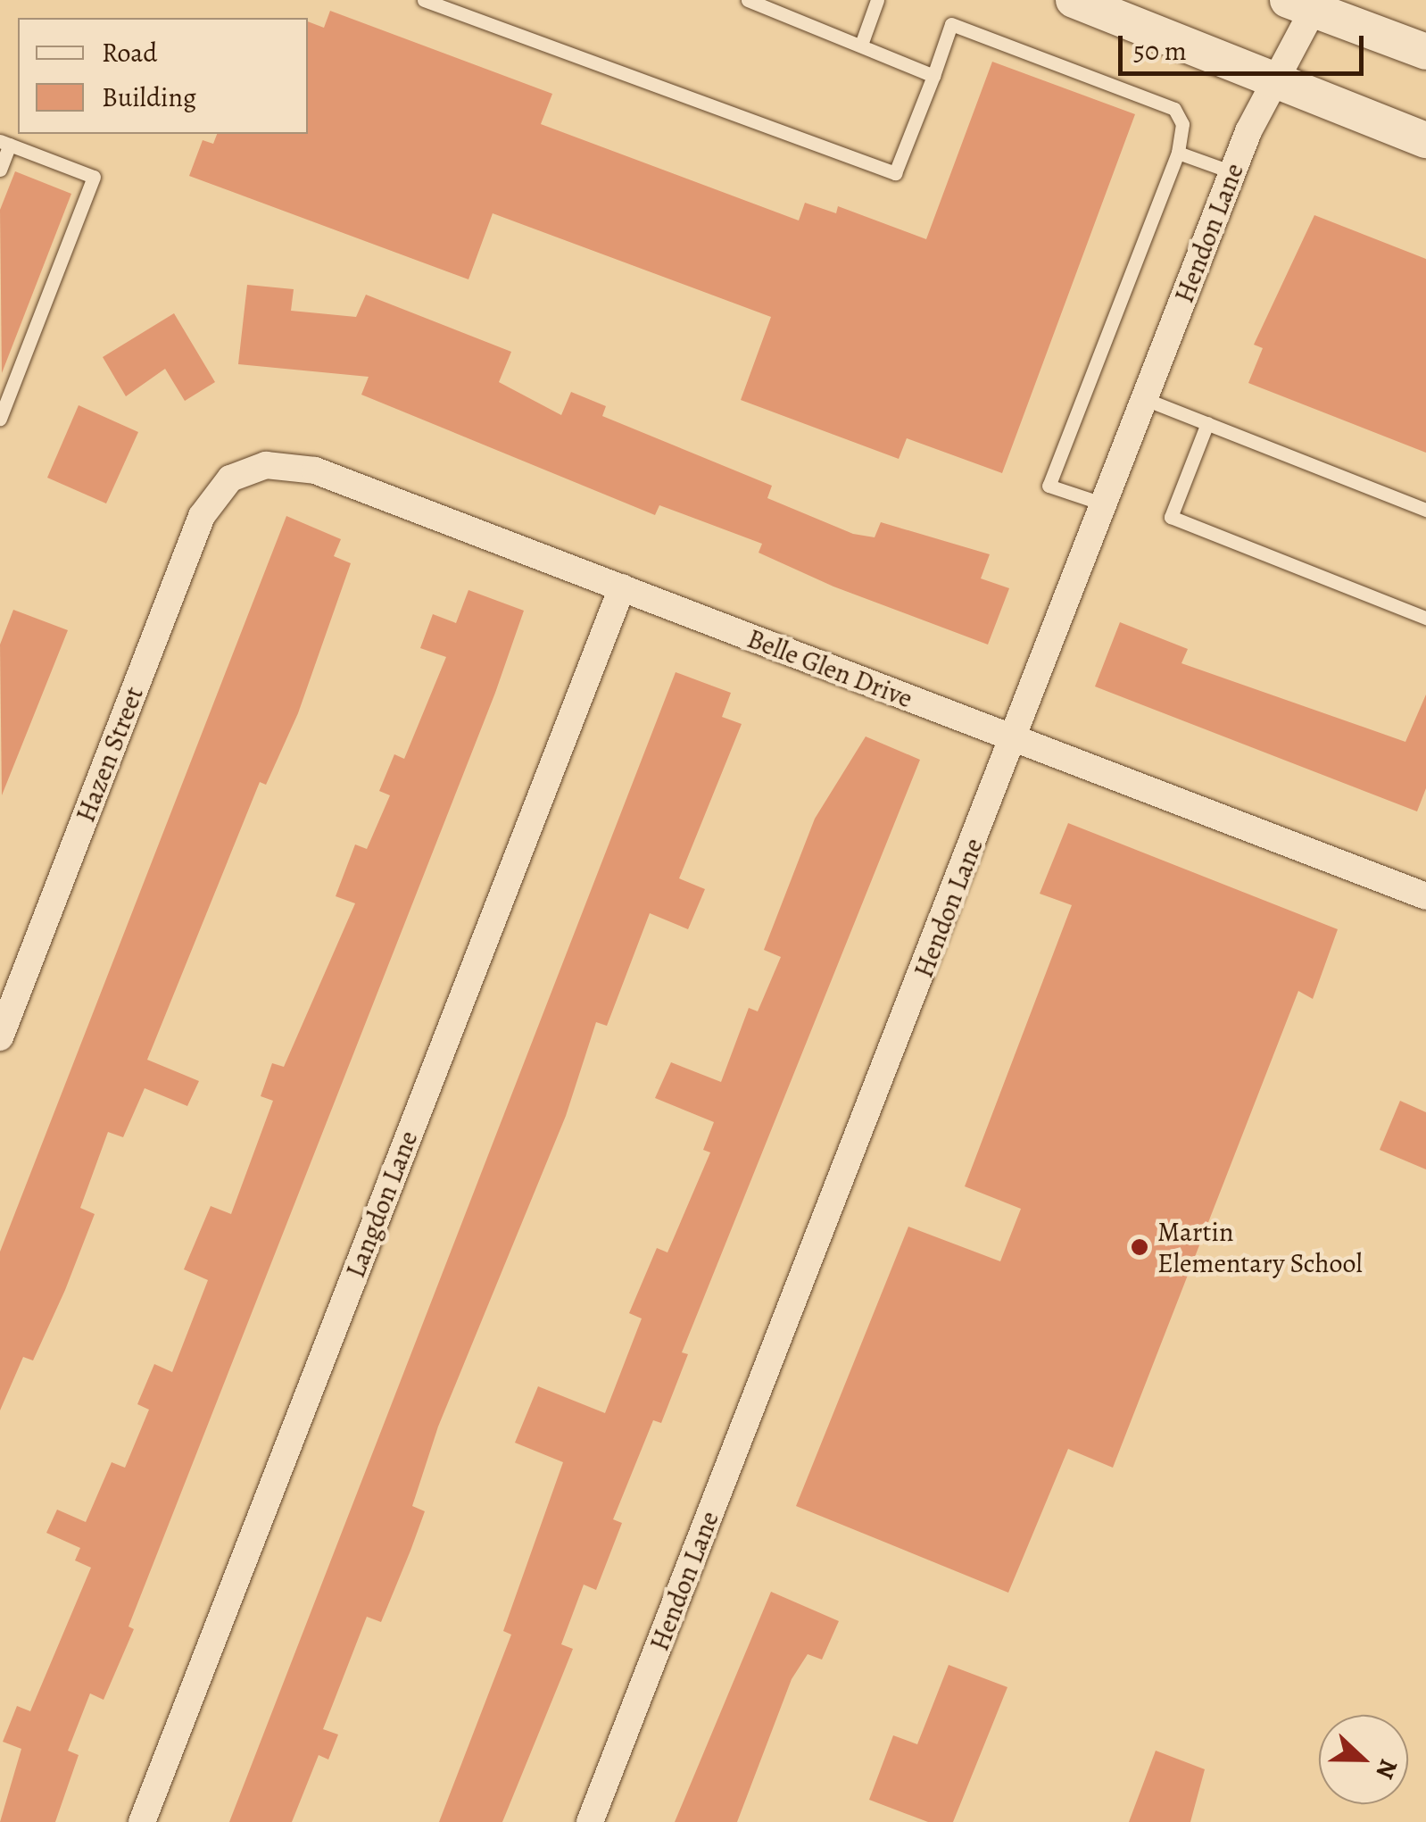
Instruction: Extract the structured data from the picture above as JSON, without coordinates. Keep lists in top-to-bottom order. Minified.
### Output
{"streets":{"street":["Hendon Lane","Belle Glen Drive","Hazen Street","Langdon Lane"]},"crossings":[["Hendon Lane","Belle Glen Drive"],["Belle Glen Drive","Hazen Street"],["Belle Glen Drive","Langdon Lane"]],"places":["Martin Elementary School"],"legend":["Road","Building"],"scale_bar":"50 m","north":"right"}
